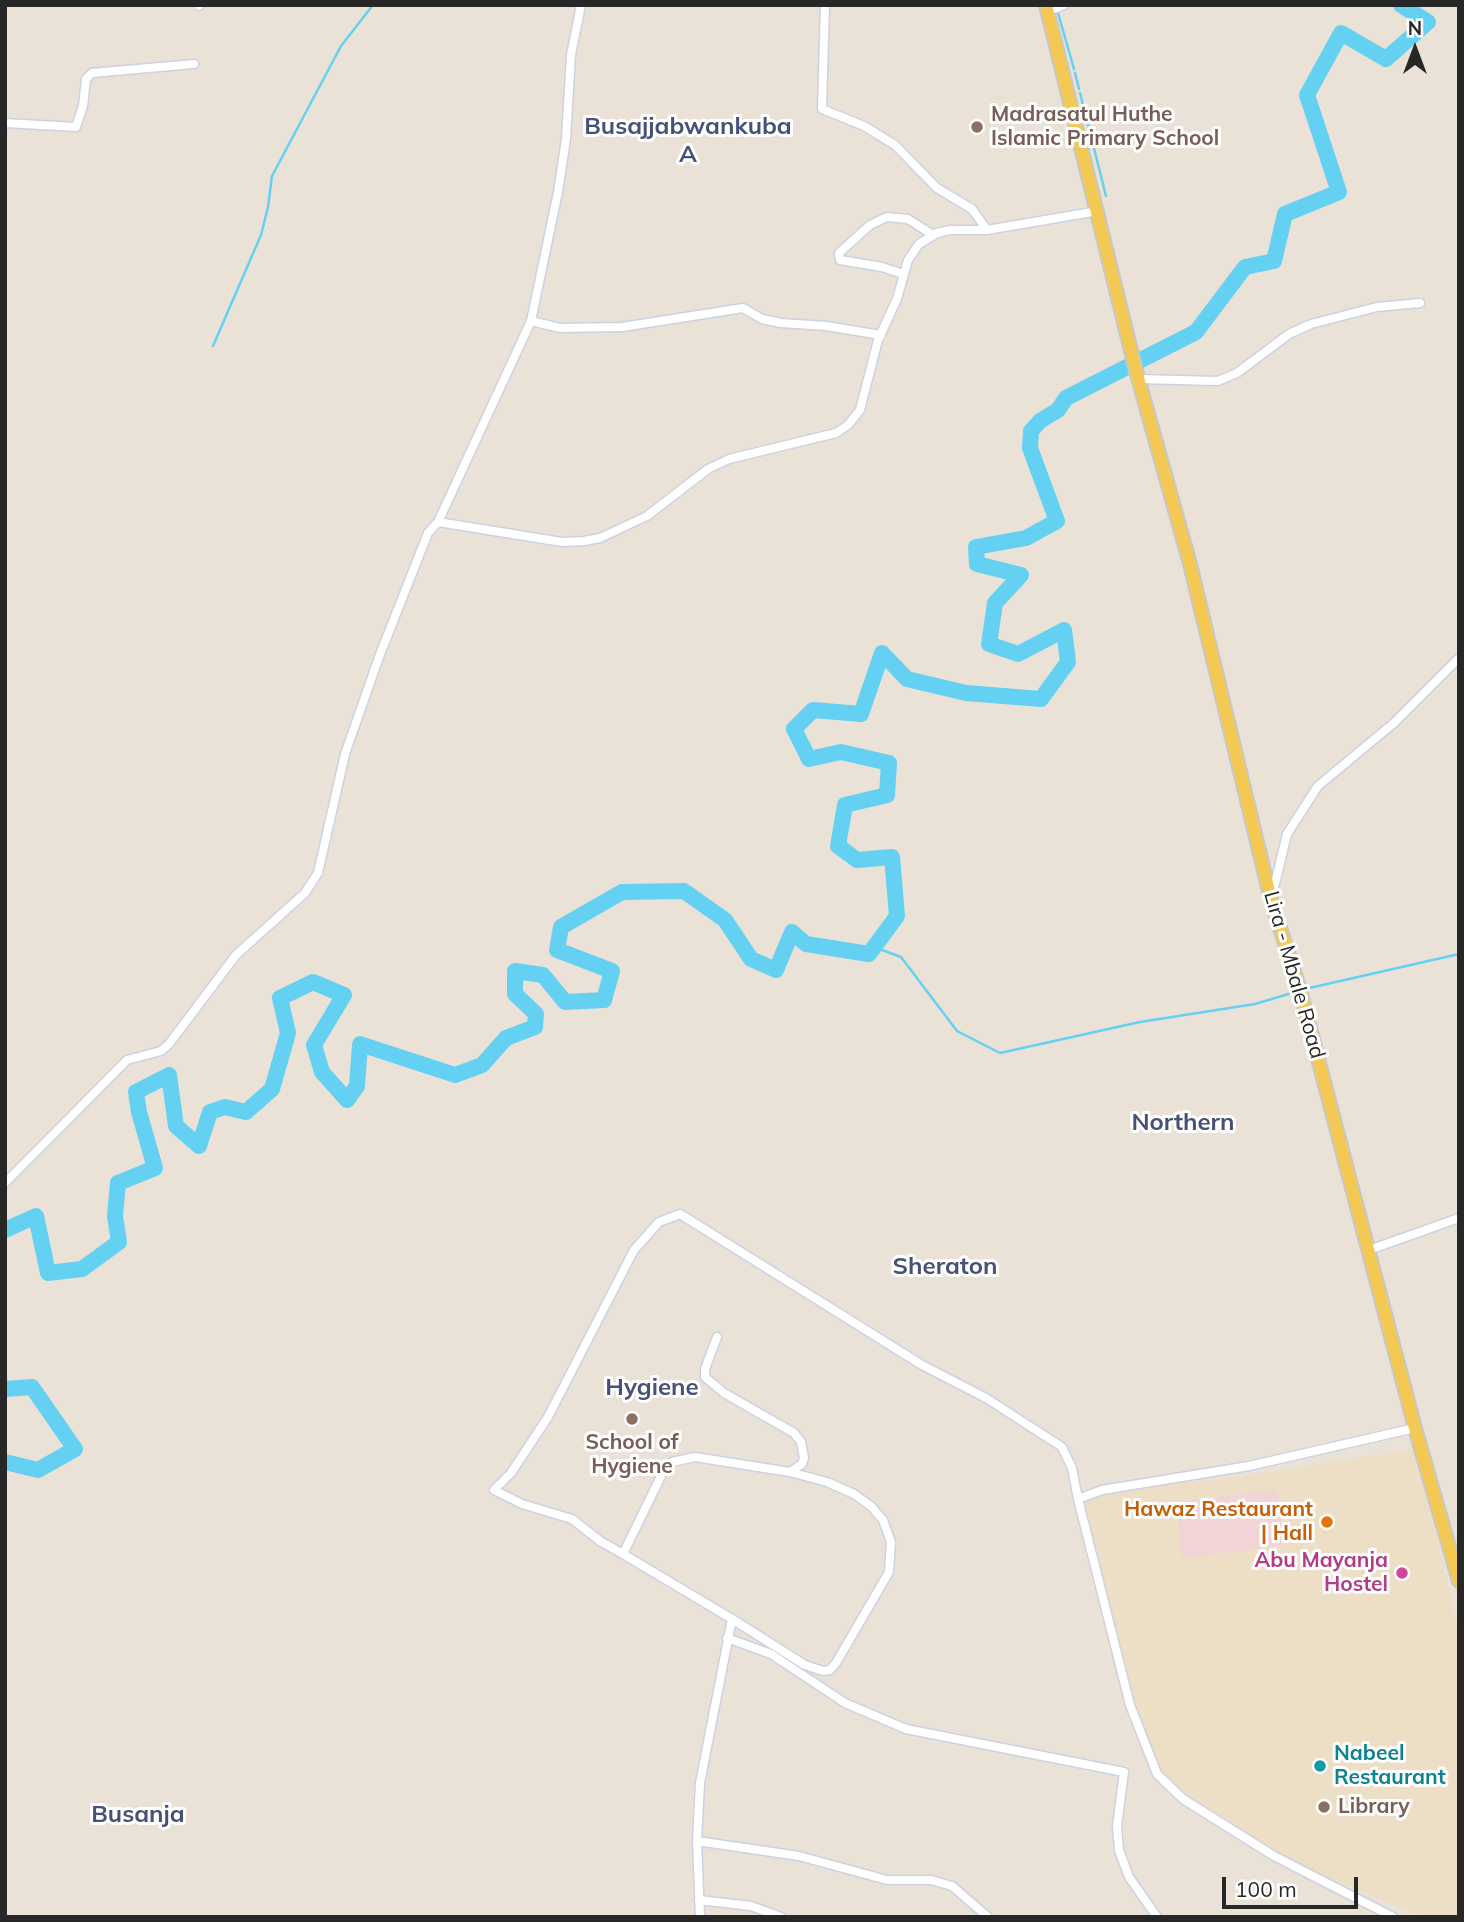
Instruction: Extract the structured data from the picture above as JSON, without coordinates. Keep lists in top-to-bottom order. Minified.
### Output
{"streets":{"main road":["Lira - Mbale Road"]},"districts":["Busajjabwankuba A","Northern","Sheraton","Hygiene","Busanja"],"places":["Madrasatul Huthe Islamic Primary School","School of Hygiene","Hawaz Restaurant | Hall","Abu Mayanja Hostel","Nabeel Restaurant","Library"],"scale_bar":"100 m","north":"top"}
